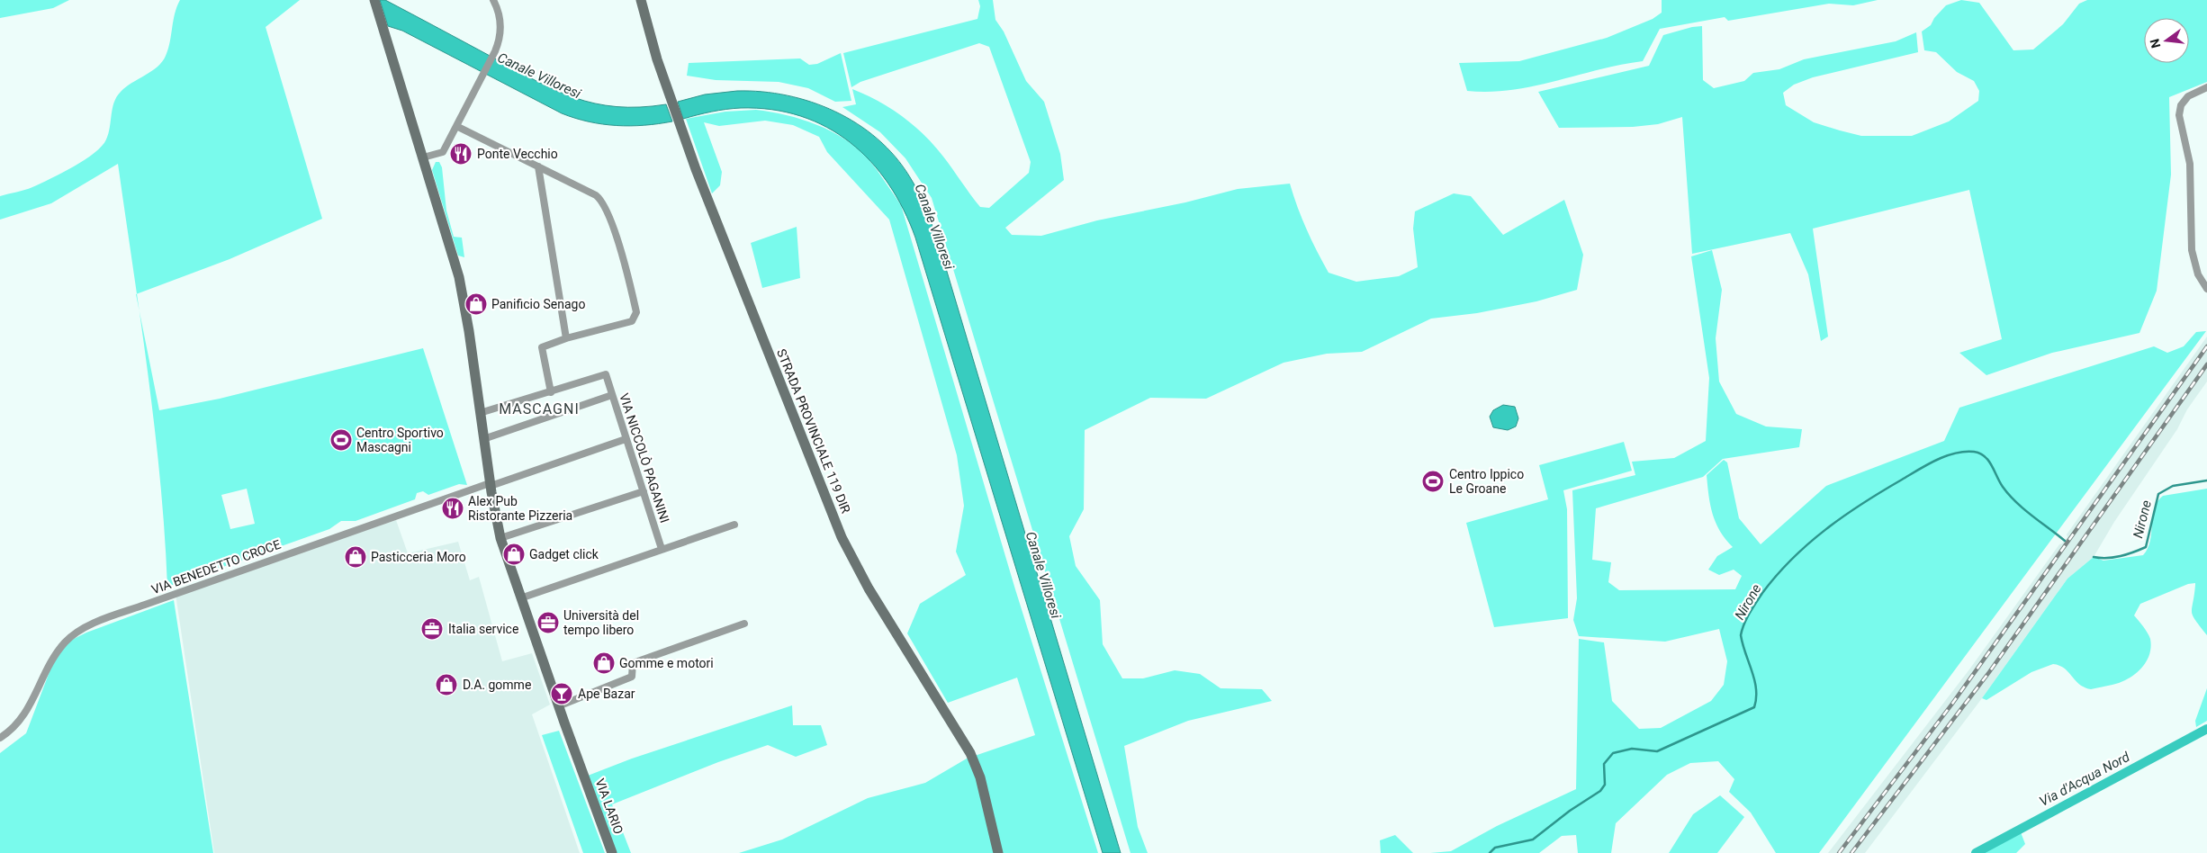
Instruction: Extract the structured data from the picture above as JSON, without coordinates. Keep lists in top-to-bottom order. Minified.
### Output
{"streets":{"street":["STRADA PROVINCIALE 119 DIR","VIA NICCOLÒ PAGANINI","VIA BENEDETTO CROCE","VIA LARIO"]},"crossings":[["VIA NICCOLÒ PAGANINI","VIA BENEDETTO CROCE"],["VIA BENEDETTO CROCE","VIA LARIO"]],"districts":["MASCAGNI"],"water":["Canale Villoresi","Nirone","Via d'Acqua Nord"],"places":{"restaurant":["Ponte Vecchio","Alex Pub Ristorante Pizzeria"],"shop":["Panificio Senago","Gadget click","Pasticceria Moro","Gomme e motori","D.A. gomme"],"sports":["Centro Sportivo Mascagni","Centro Ippico Le Groane"],"office":["Università del tempo libero","Italia service"],"bar":["Ape Bazar"]},"north":"left"}
